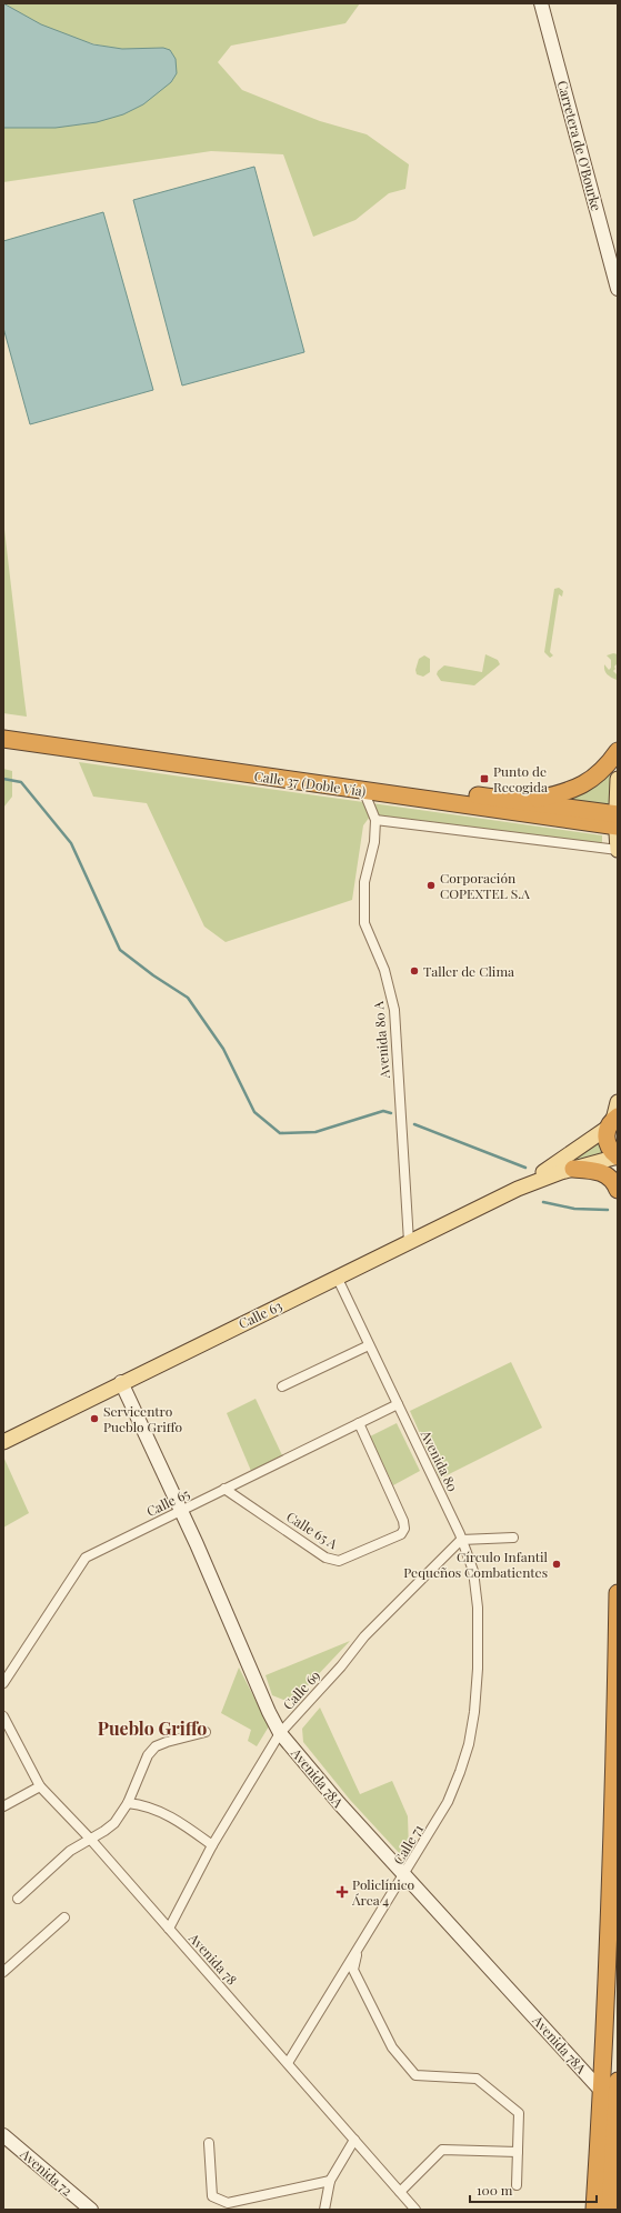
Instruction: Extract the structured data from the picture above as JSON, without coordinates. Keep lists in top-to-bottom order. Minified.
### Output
{"streets":{"highway":["Calle 37 (Doble Vía)"],"main road":["Calle 63"],"street":["Carretera de O'Bourke","Avenida 80 A","Avenida 80","Calle 65","Calle 65 A","Calle 69","Avenida 78A","Calle 71","Avenida 78","Avenida 72"]},"crossings":[["Calle 37 (Doble Vía)","Avenida 80 A"],["Avenida 80 A","Calle 63"],["Calle 63","Avenida 80"],["Calle 63","Avenida 78A"],["Avenida 80","Calle 65"],["Avenida 80","Calle 69"],["Avenida 80","Calle 71"],["Calle 65","Calle 65 A"],["Calle 65","Avenida 78A"],["Calle 69","Avenida 78A"],["Calle 69","Avenida 78"],["Avenida 78A","Calle 71"],["Calle 71","Avenida 78"]],"districts":["Pueblo Griffo"],"places":{"transit":["Punto de Recogida"],"other":["Corporación COPEXTEL S.A","Taller de Clima","Servicentro Pueblo Griffo","Círculo Infantil Pequeños Combatientes"],"health":["Policlínico Área 4"]},"scale_bar":"100 m"}
